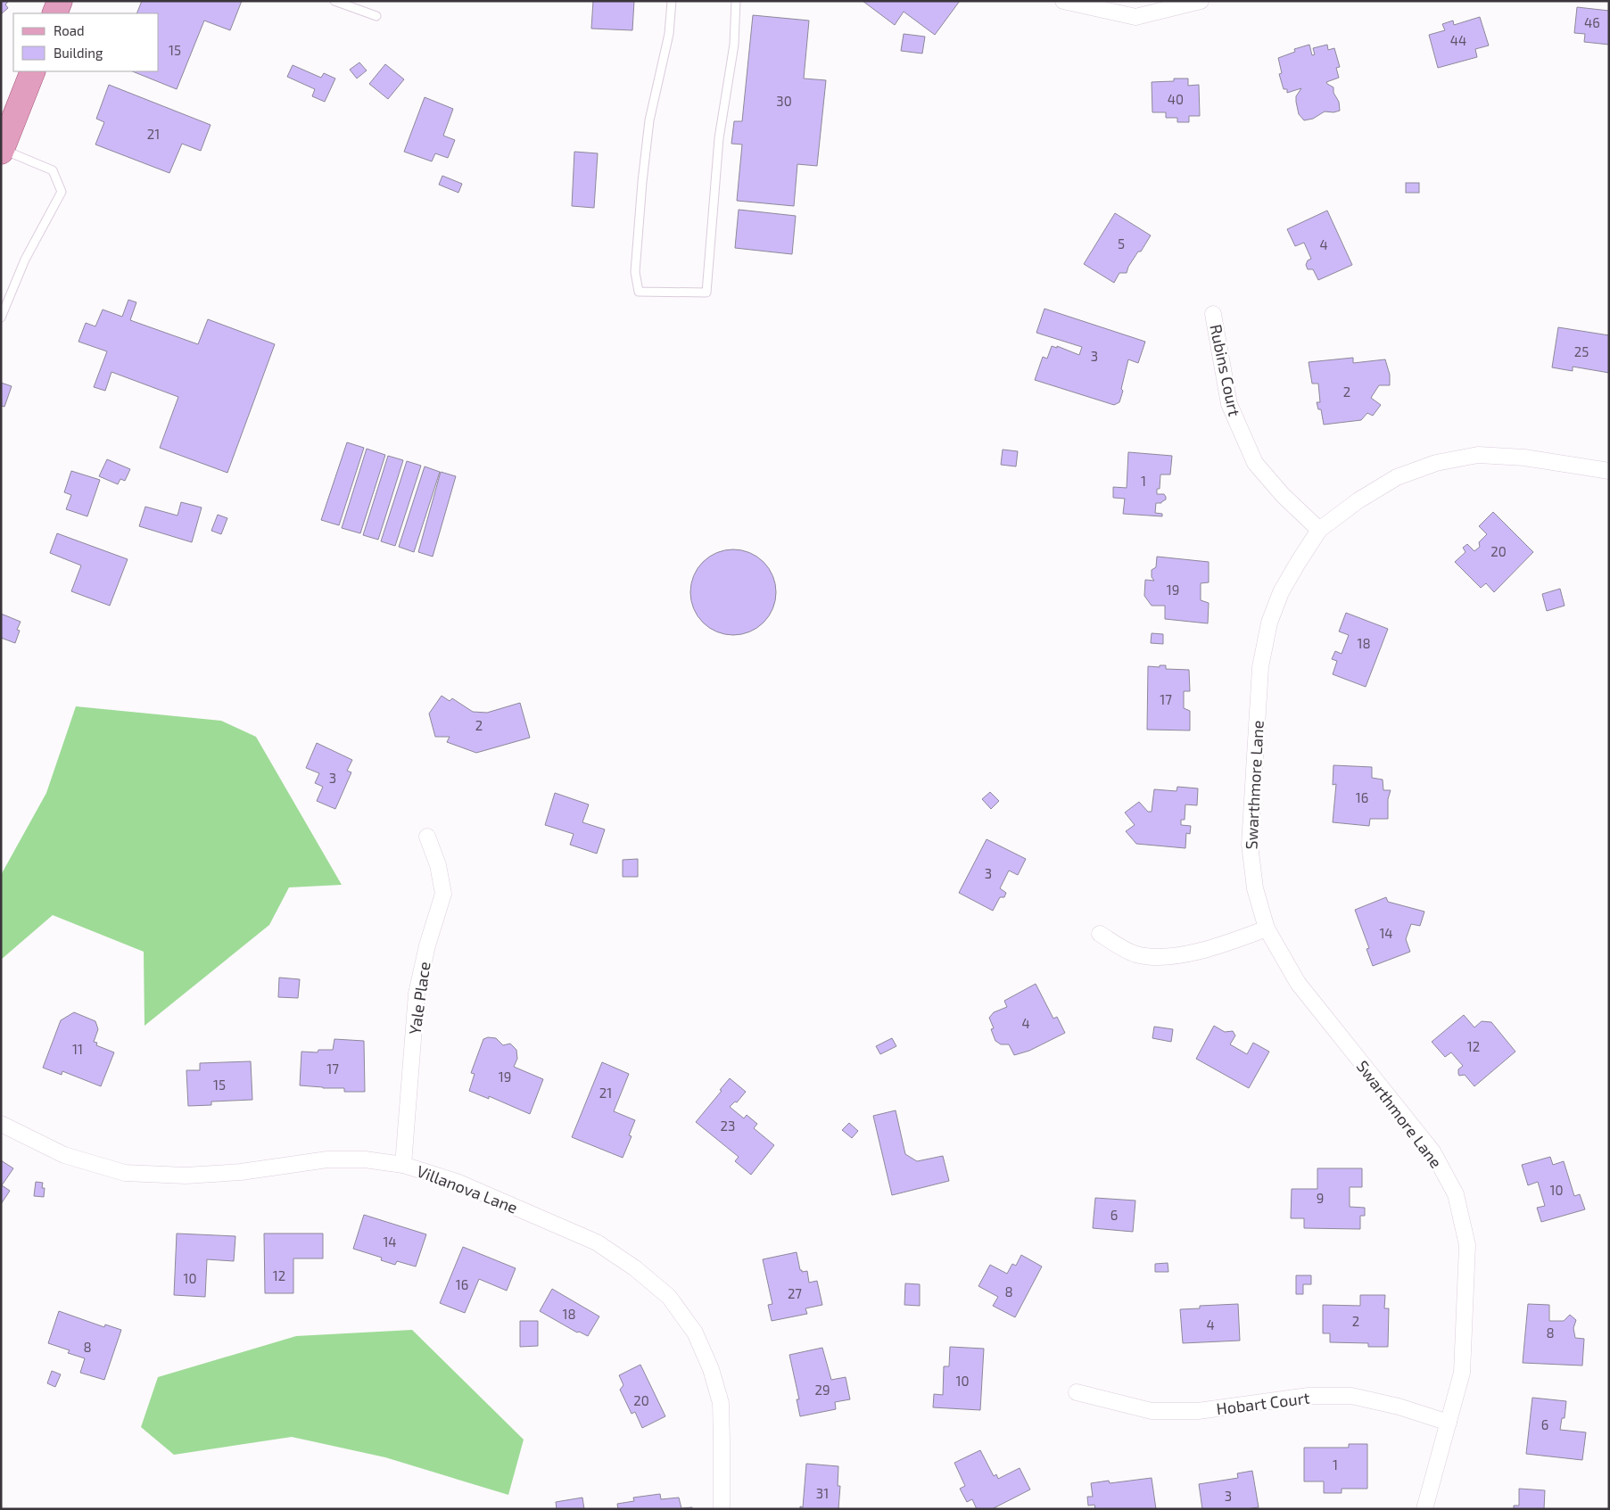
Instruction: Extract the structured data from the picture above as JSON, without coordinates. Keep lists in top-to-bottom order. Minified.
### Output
{"streets":{"street":["Rubins Court","Swarthmore Lane","Yale Place","Villanova Lane","Hobart Court"]},"crossings":[["Rubins Court","Swarthmore Lane"],["Swarthmore Lane","Hobart Court"],["Yale Place","Villanova Lane"]],"house_numbers":["46","44","15","40","30","21","5","4","25","3","2","1","20","19","18","17","2","3","16","3","14","4","12","11","17","19","15","21","23","10","9","6","14","12","10","16","8","27","18","2","4","8","8","10","29","20","6","1","31","3"],"legend":["Road","Building"]}
